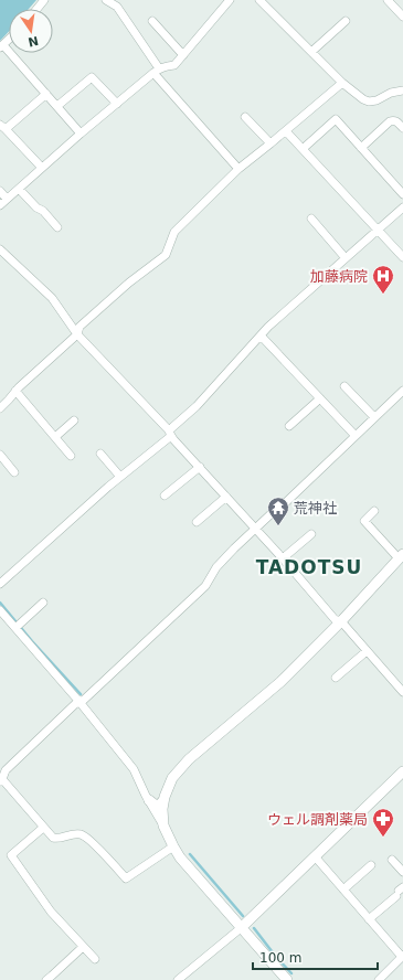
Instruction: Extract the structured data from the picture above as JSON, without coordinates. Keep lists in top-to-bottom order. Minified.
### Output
{"districts":["TADOTSU"],"places":{"hospital":["加藤病院"],"temple":["荒神社"],"pharmacy":["ウェル調剤薬局"]},"scale_bar":"100 m","north":"bottom"}
